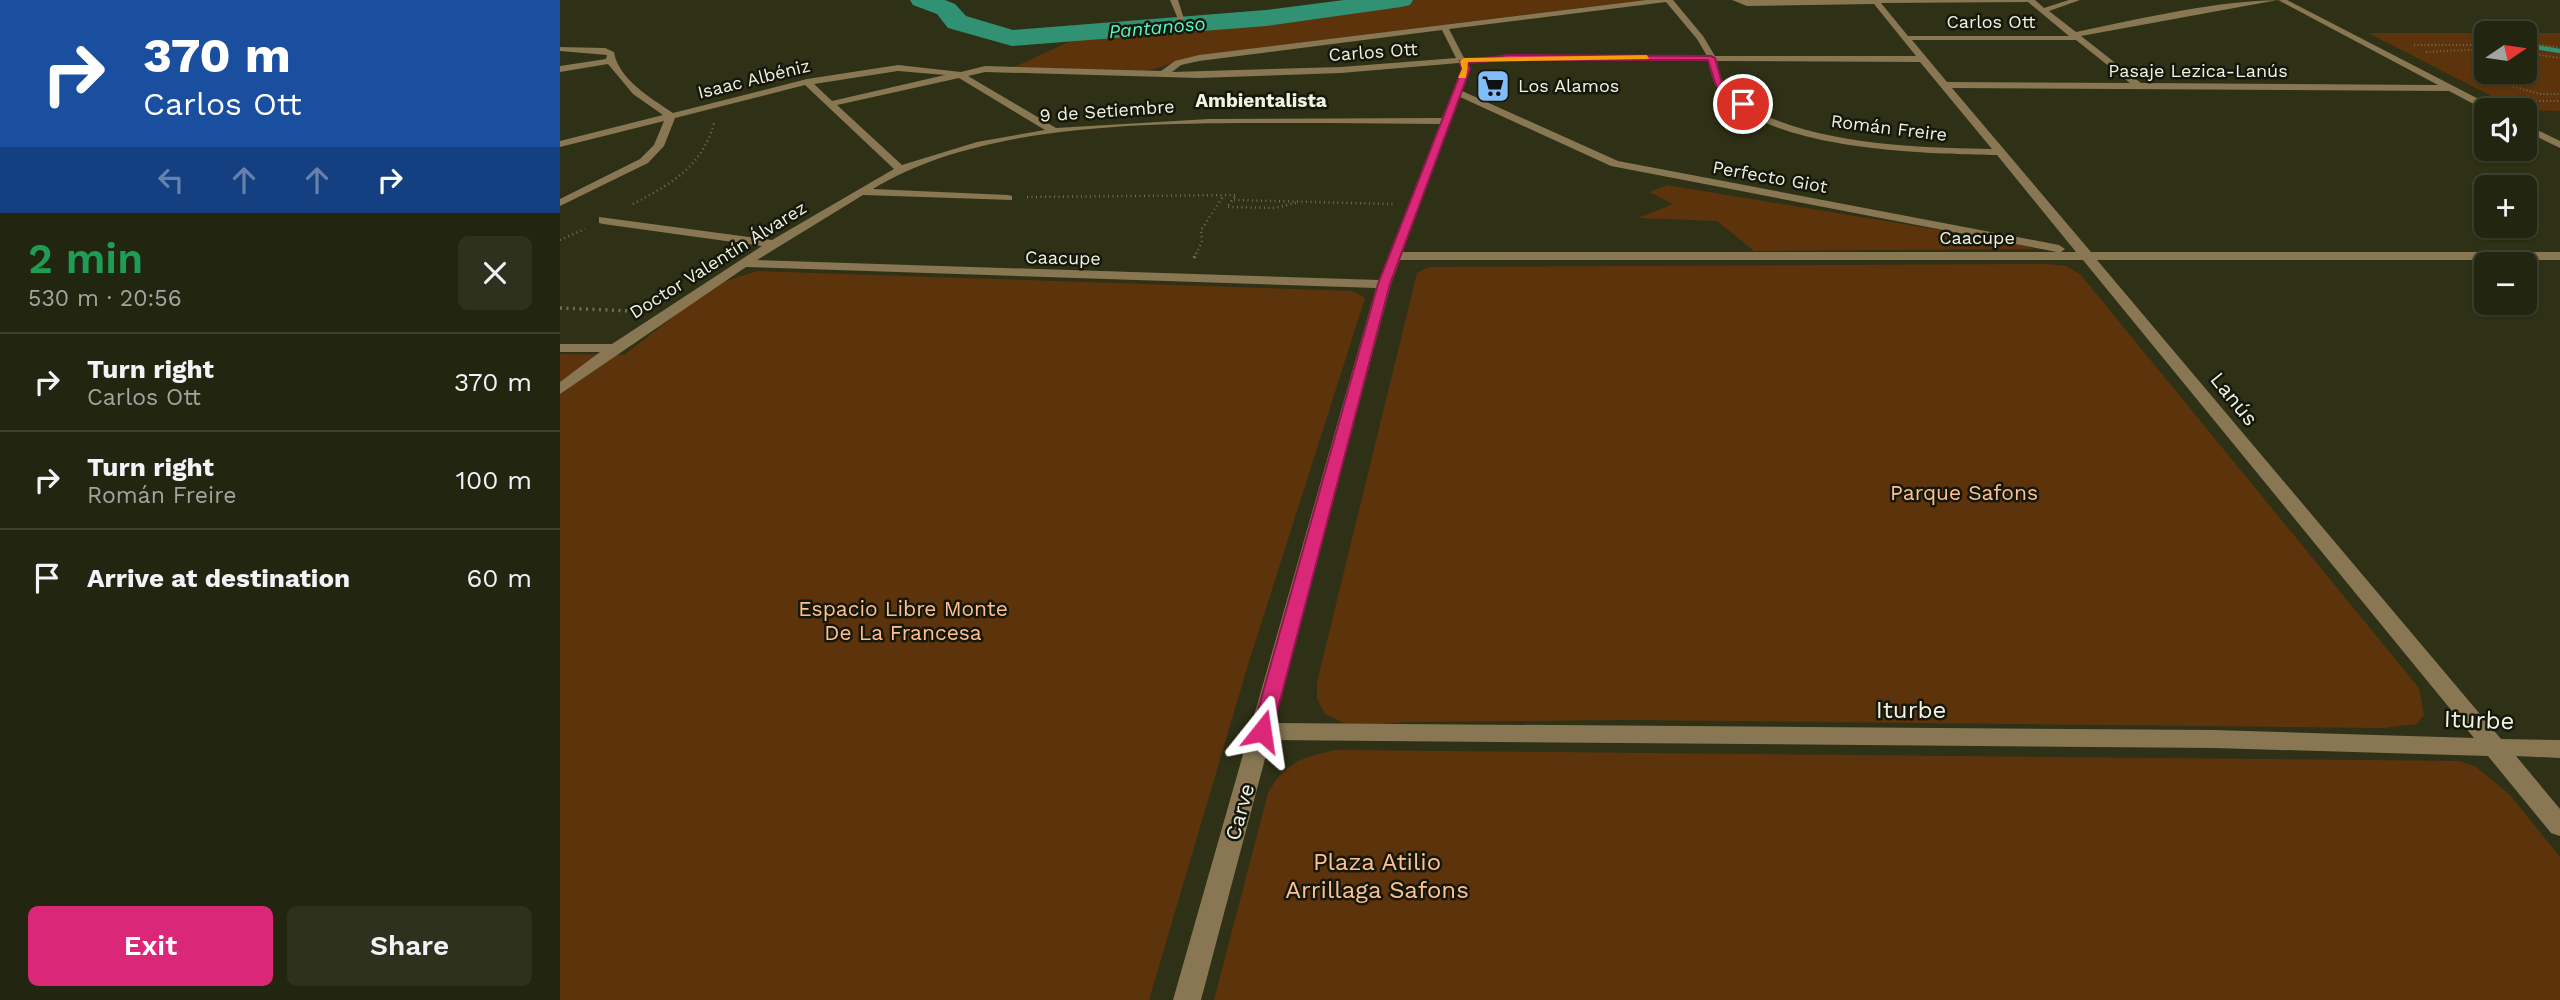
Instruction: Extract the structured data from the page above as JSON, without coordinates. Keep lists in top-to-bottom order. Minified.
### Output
{"streets":{"street":["Carlos Ott","Pasaje Lezica-Lanús","Isaac Albéniz","9 de Setiembre","Román Freire","Perfecto Giot","Caacupe","Doctor Valentín Álvarez","Lanús","Iturbe","Carve"]},"crossings":[["Carlos Ott","Isaac Albéniz"],["Carlos Ott","Román Freire"],["Carlos Ott","Lanús"],["Carlos Ott","Carve"],["Pasaje Lezica-Lanús","Lanús"],["9 de Setiembre","Doctor Valentín Álvarez"],["9 de Setiembre","Carve"],["Román Freire","Lanús"],["Perfecto Giot","Caacupe"],["Perfecto Giot","Lanús"],["Perfecto Giot","Carve"],["Caacupe","Doctor Valentín Álvarez"],["Caacupe","Lanús"],["Caacupe","Carve"],["Lanús","Iturbe"],["Iturbe","Carve"]],"districts":["Ambientalista"],"water":["Pantanoso"],"parks":["Parque Safons","Espacio Libre Monte De La Francesa","Plaza Atilio Arrillaga Safons"],"places":{"supermarket":["Los Alamos"]},"north":"right","page":{"turn":["370 m","Carlos Ott"],"map_buttons":["+","−"],"heading":["2 min","530 m · 20:56"],"list":[{"name":"Turn right","note":"Carlos Ott","value":"370 m"},{"name":"Turn right","note":"Román Freire","value":"100 m"},{"name":"Arrive at destination","value":"60 m"}],"buttons":["Exit","Share"]}}
